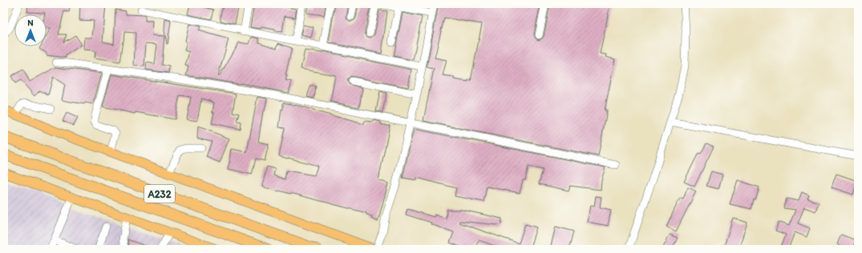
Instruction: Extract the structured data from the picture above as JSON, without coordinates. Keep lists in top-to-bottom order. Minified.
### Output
{"streets":{"highway":["A232"]},"north":"top"}
